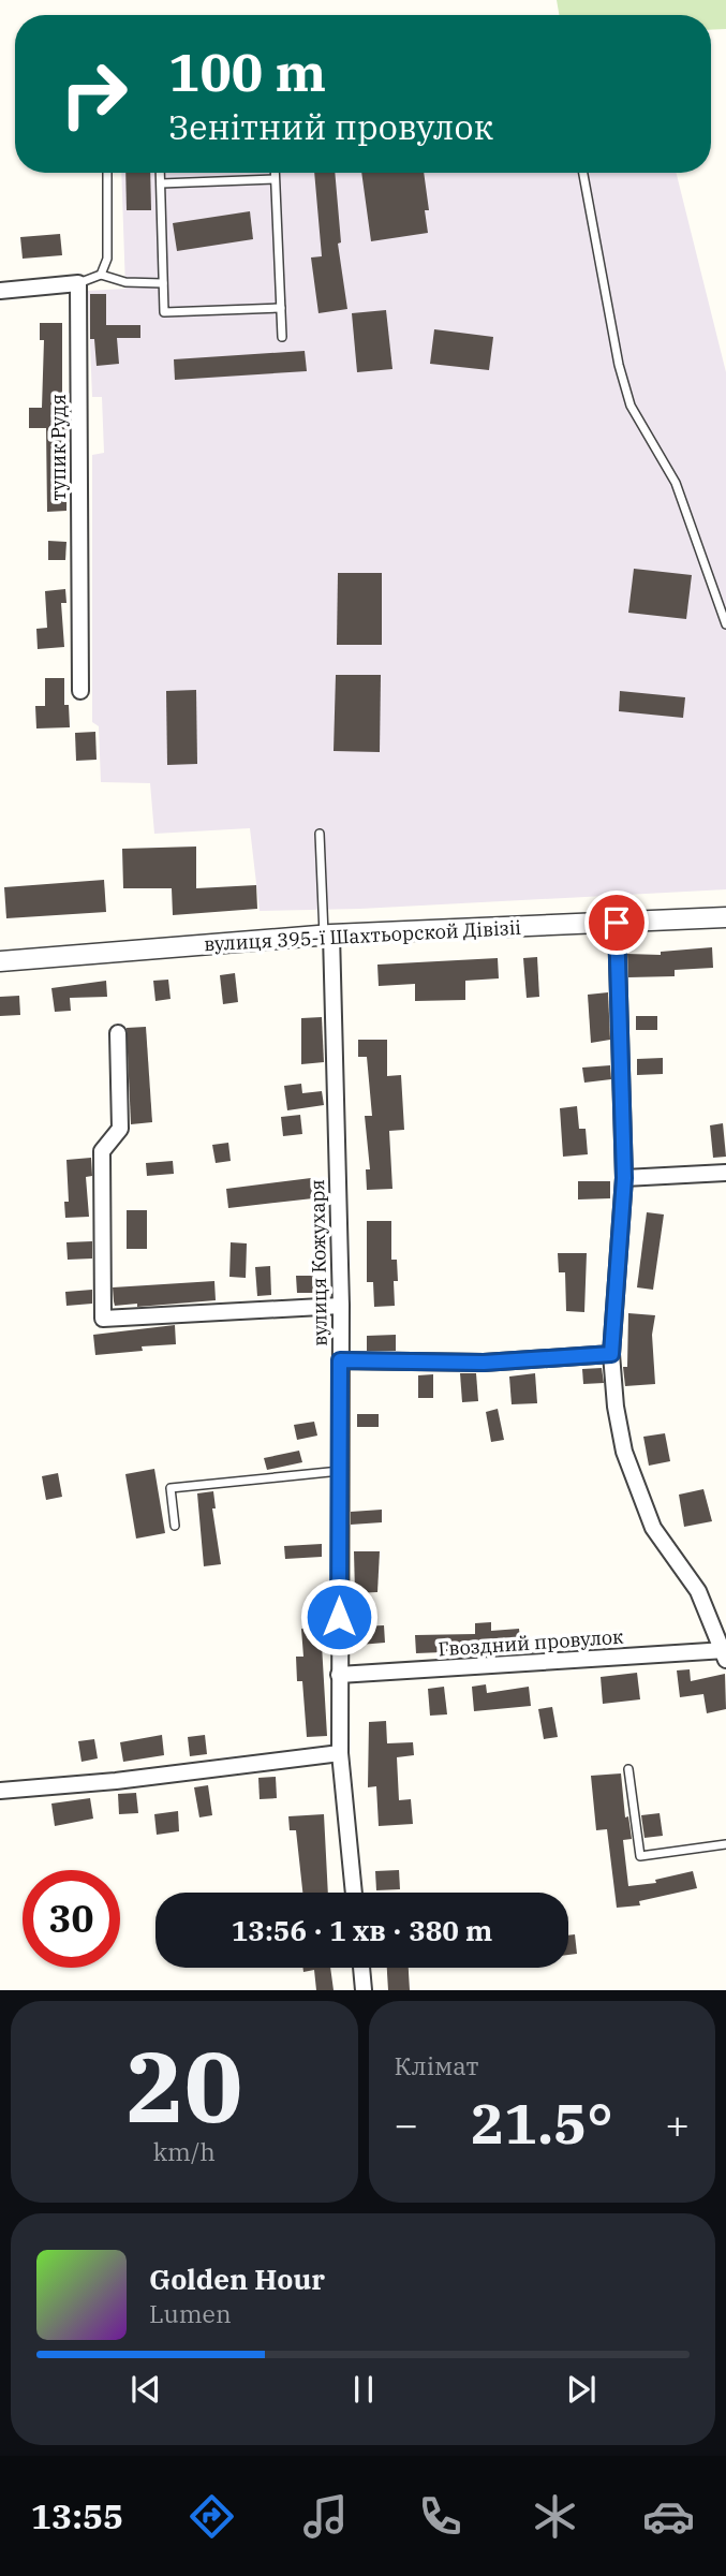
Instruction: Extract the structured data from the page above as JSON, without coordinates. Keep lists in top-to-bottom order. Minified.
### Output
{"streets":{"street":["тупик Рудя","вулиця 395-ї Шахтьорской Дівізіі","вулиця Кожухаря","Гвоздний провулок"]},"crossings":[["вулиця 395-ї Шахтьорской Дівізіі","вулиця Кожухаря"],["вулиця Кожухаря","Гвоздний провулок"]],"page":{"turn":["100 m","Зенітний провулок"],"limit":"30","trip":"13:56 · 1 хв · 380 m","tile":[["20","km/h"],"Клімат"],"heat":["−","21.5°","+"],"song":["Golden Hour","Lumen"],"tabs":"13:55"}}
